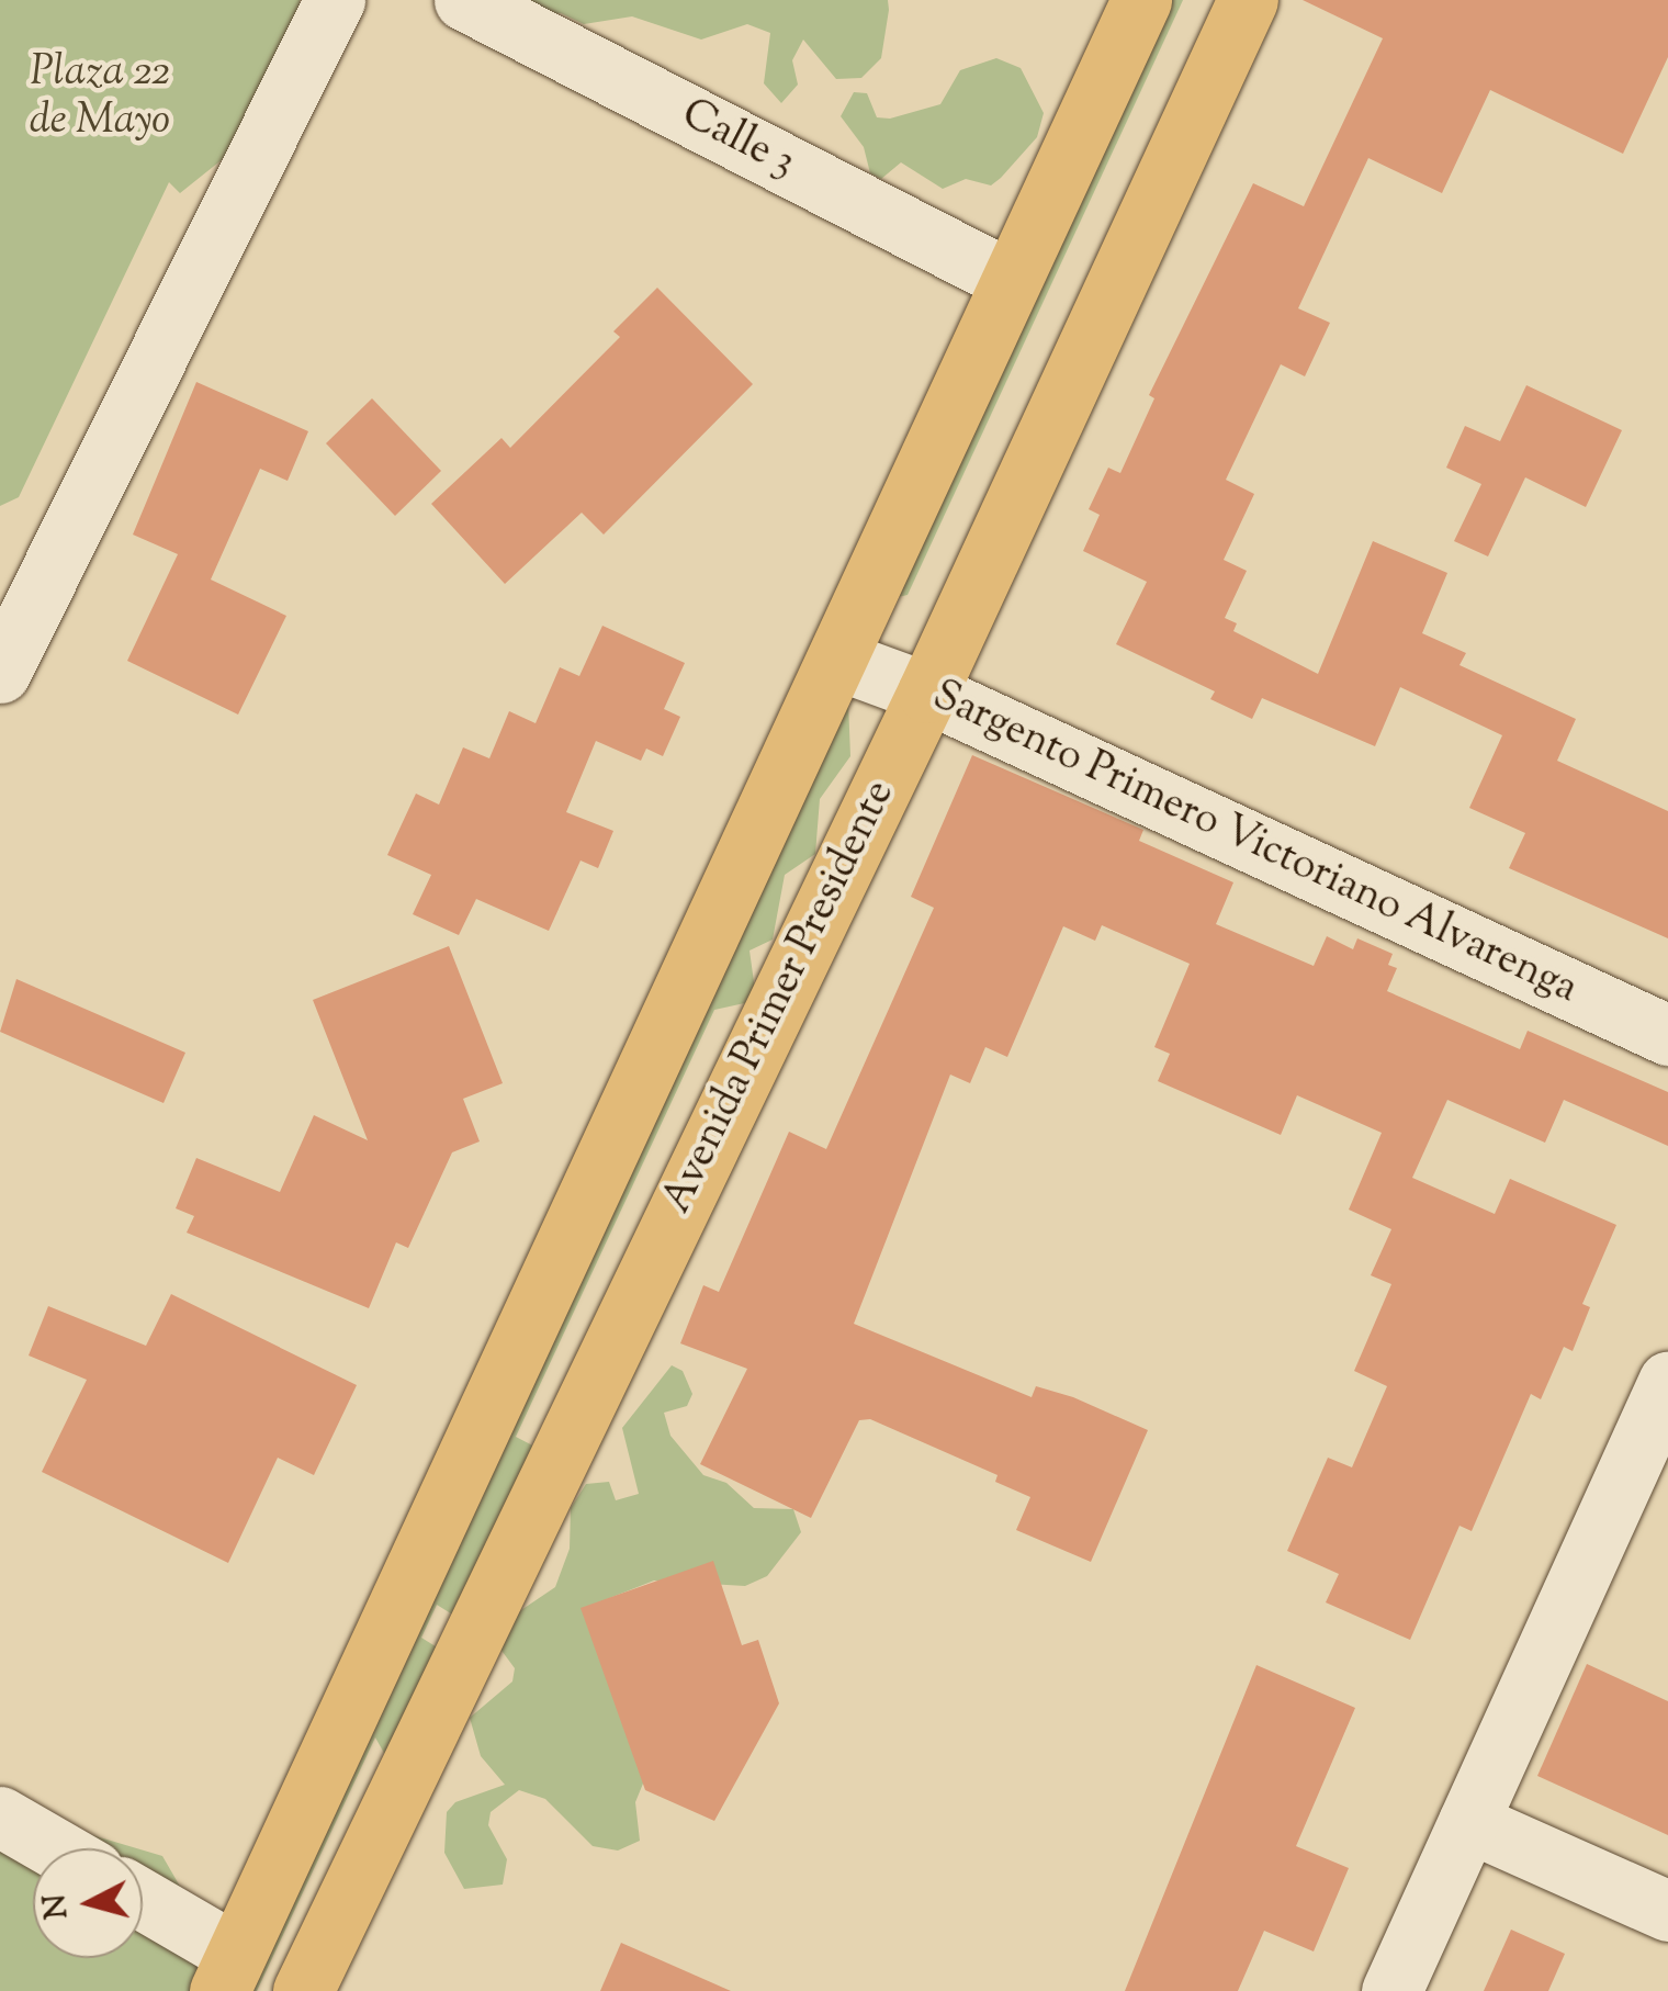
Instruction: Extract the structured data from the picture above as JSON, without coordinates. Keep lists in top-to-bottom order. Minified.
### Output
{"streets":{"main road":["Avenida Primer Presidente"],"street":["Calle 3","Sargento Primero Victoriano Alvarenga"]},"crossings":[["Calle 3","Avenida Primer Presidente"],["Sargento Primero Victoriano Alvarenga","Avenida Primer Presidente"]],"parks":["Plaza 22 de Mayo"],"north":"left"}
